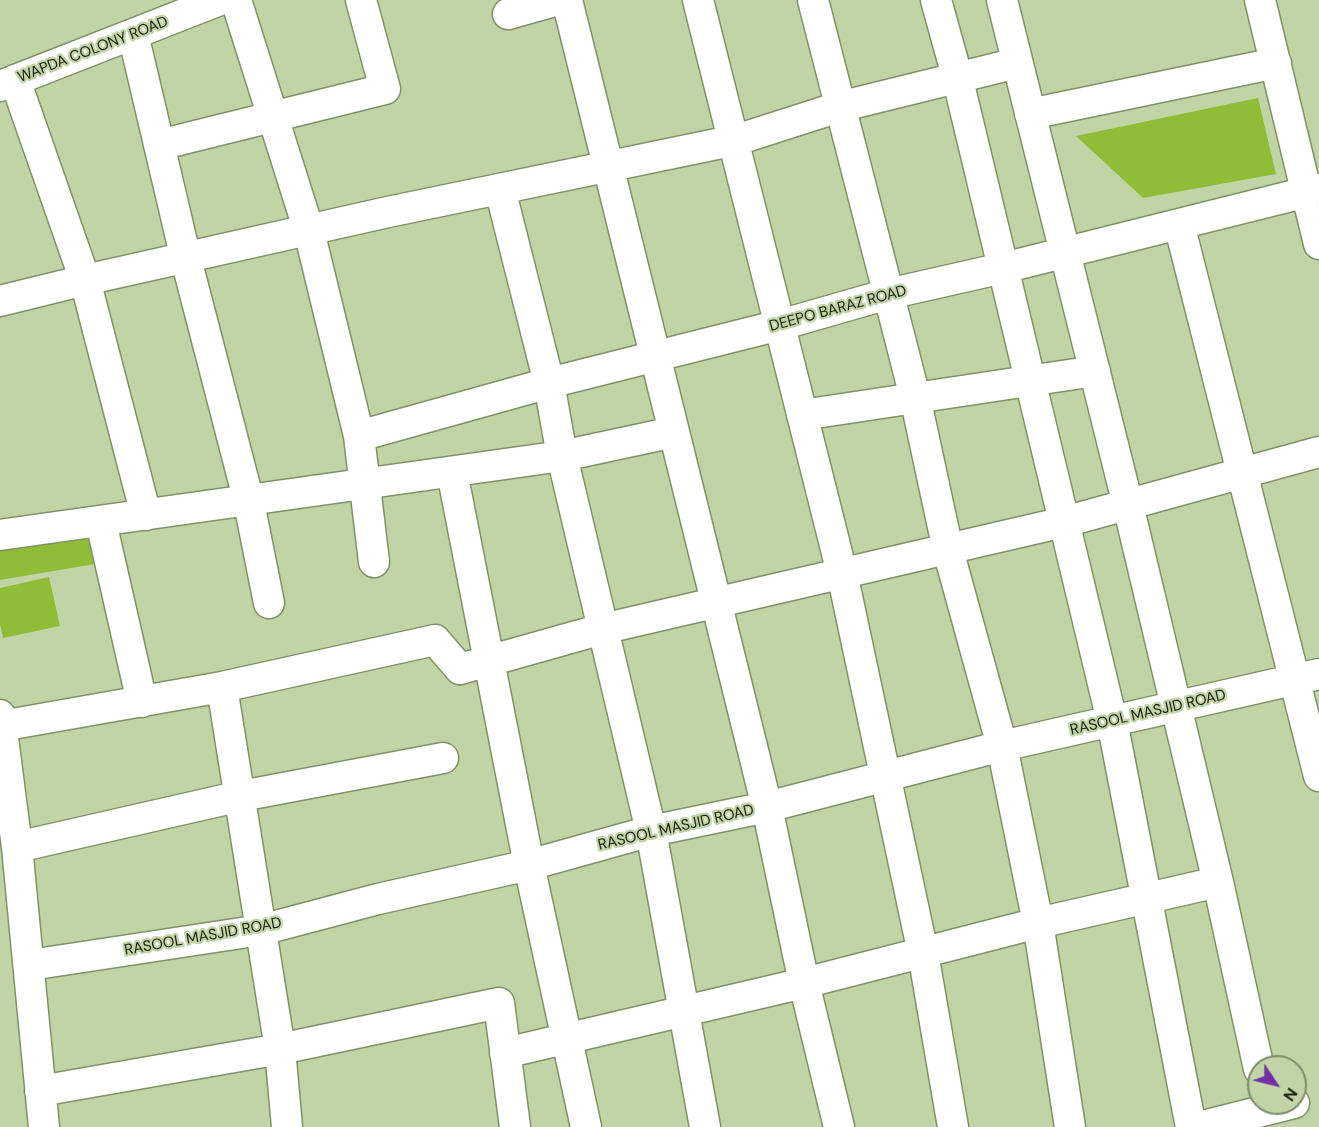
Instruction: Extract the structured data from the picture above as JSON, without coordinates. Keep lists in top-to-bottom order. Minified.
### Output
{"streets":{"street":["WAPDA COLONY ROAD","DEEPO BARAZ ROAD","RASOOL MASJID ROAD"]},"north":"bottom right"}
